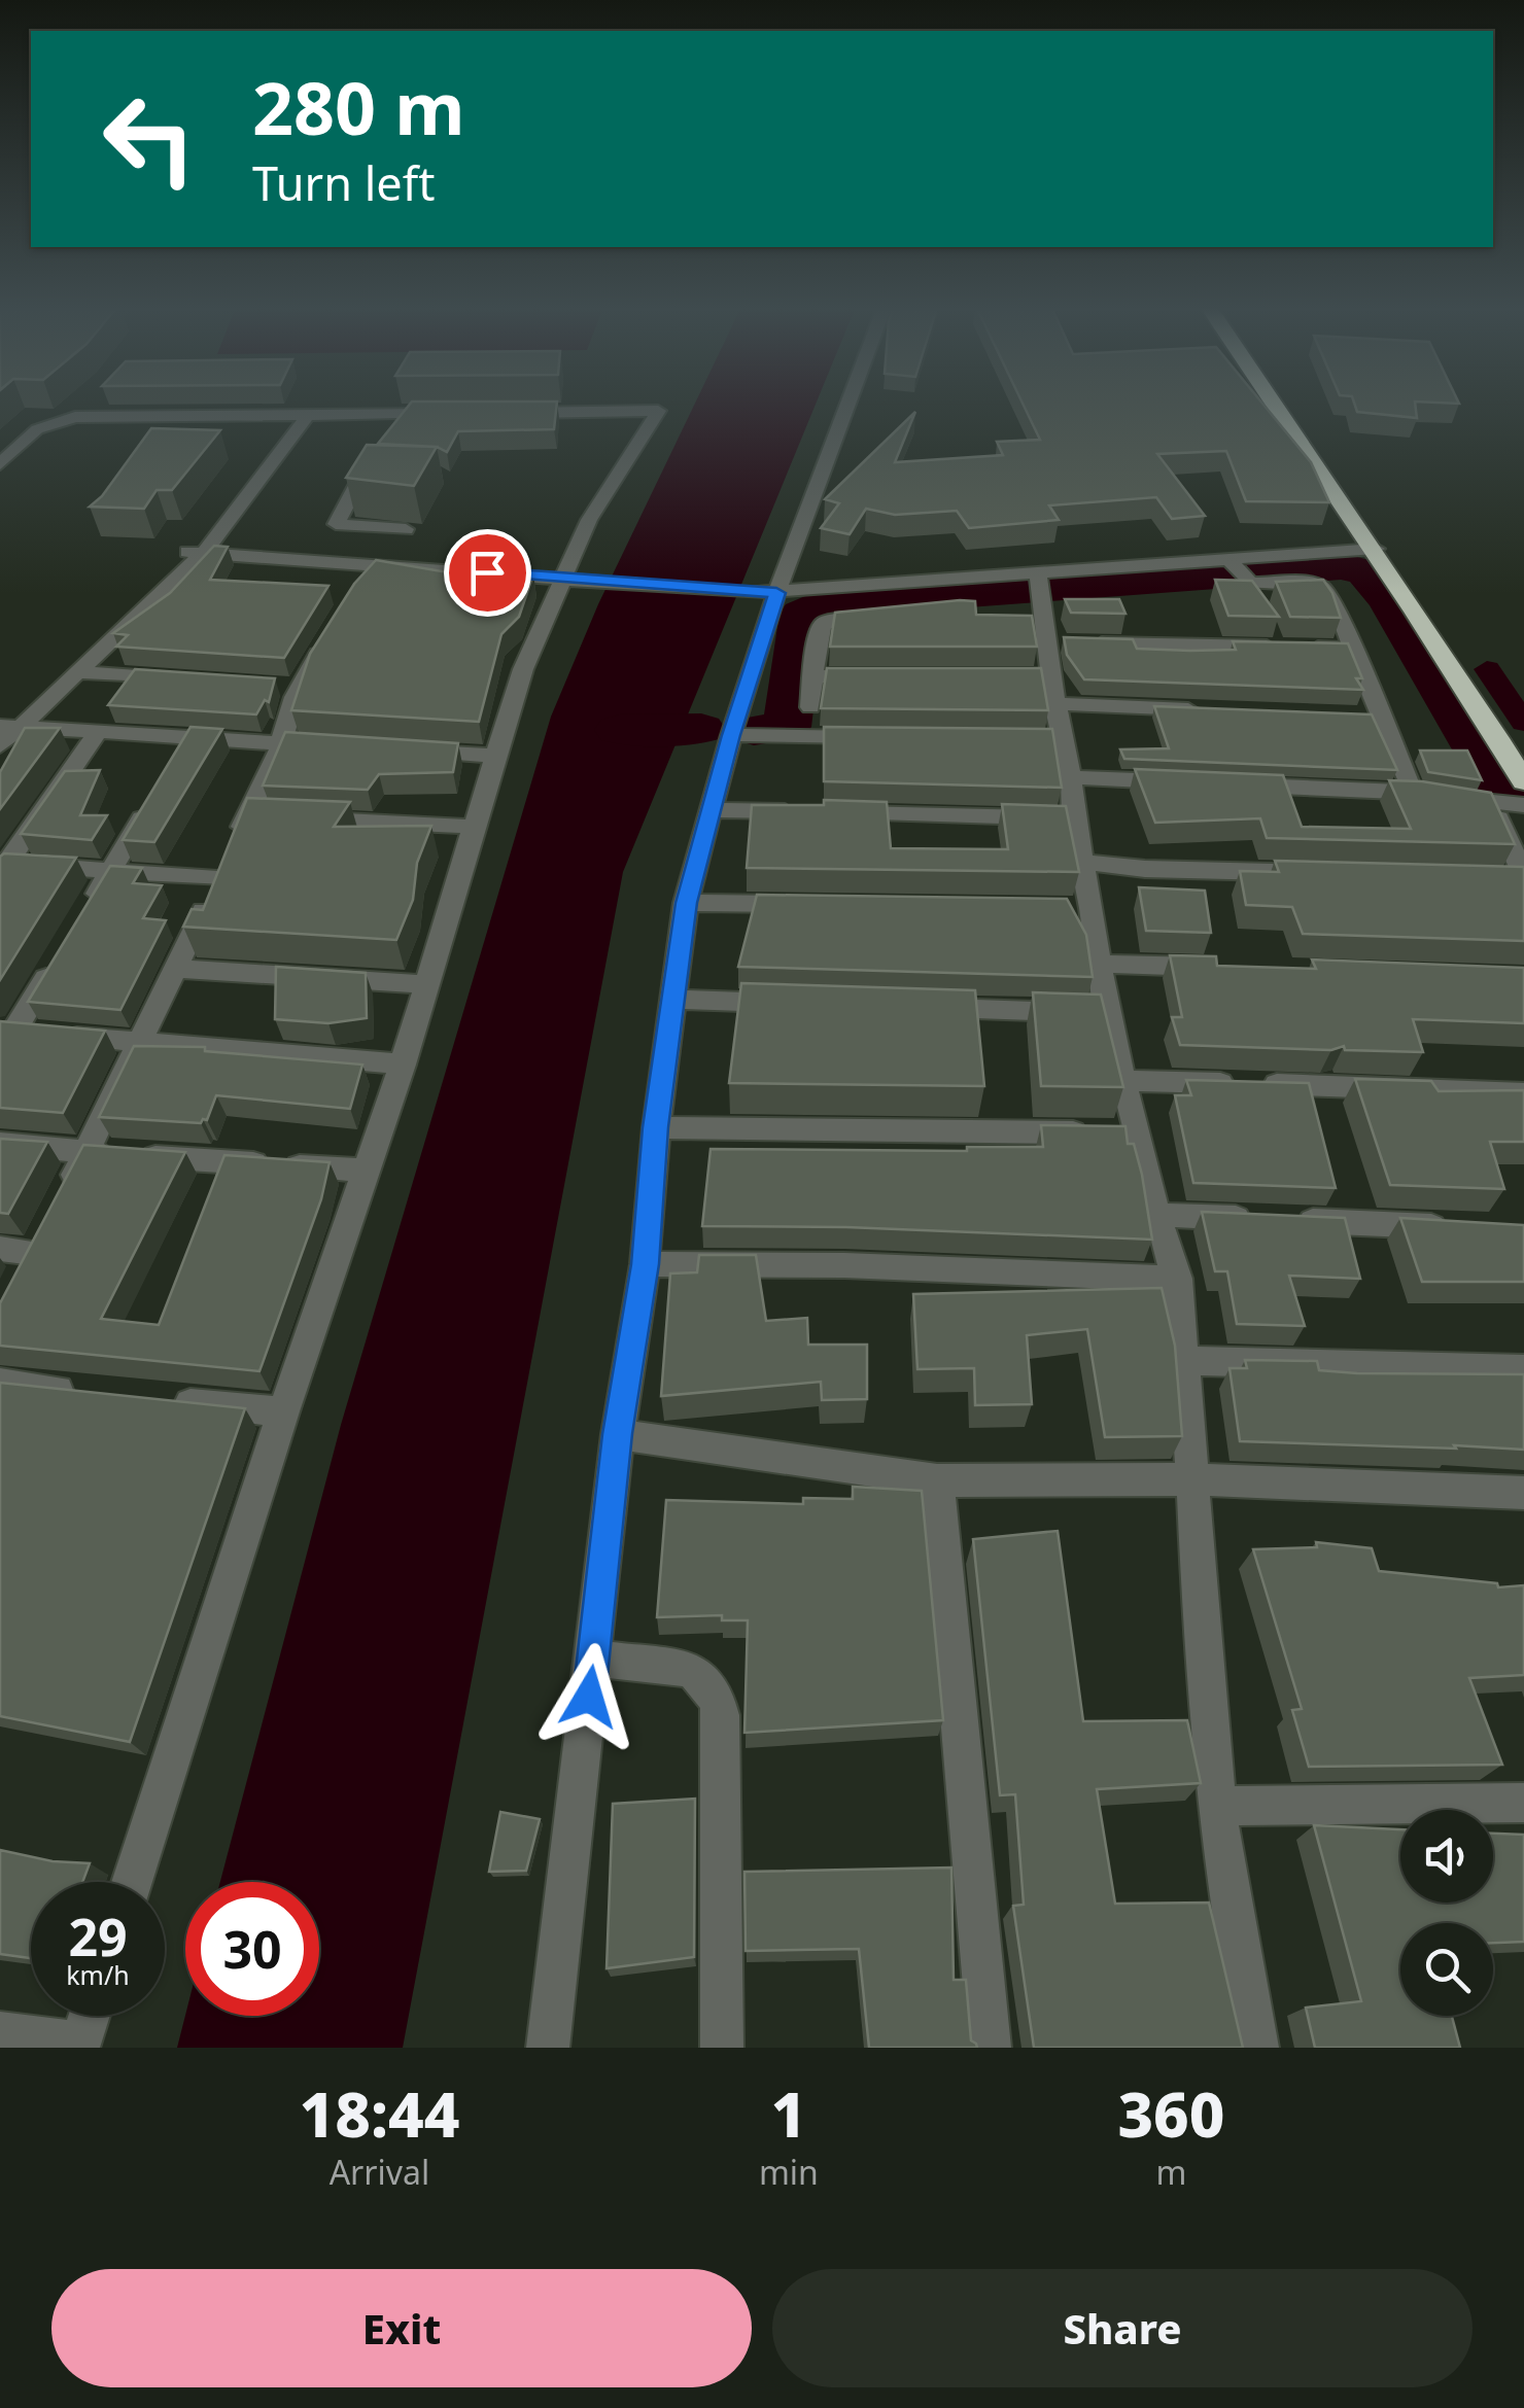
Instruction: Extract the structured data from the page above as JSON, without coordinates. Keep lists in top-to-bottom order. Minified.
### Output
{"page":{"turn":["280 m","Turn left"],"speed":"29 km/h","limit":"30","eta":["18:44","Arrival","1","min","360","m"],"buttons":["Exit","Share"]}}
